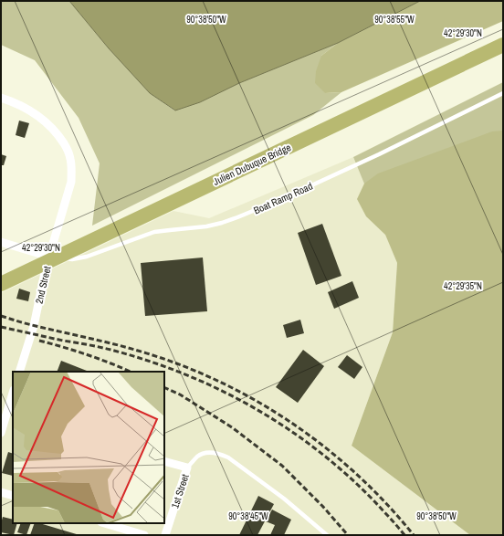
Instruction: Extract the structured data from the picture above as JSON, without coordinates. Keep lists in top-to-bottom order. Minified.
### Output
{"streets":{"highway":["Julien Dubuque Bridge"],"street":["2nd Street","1st Street"],"lane":["Boat Ramp Road"]},"crossings":[["Boat Ramp Road","2nd Street"]],"coordinates":["90°38'50\"W","90°38'55\"W","42°29'30\"N","42°29'35\"N","90°38'45\"W"]}
